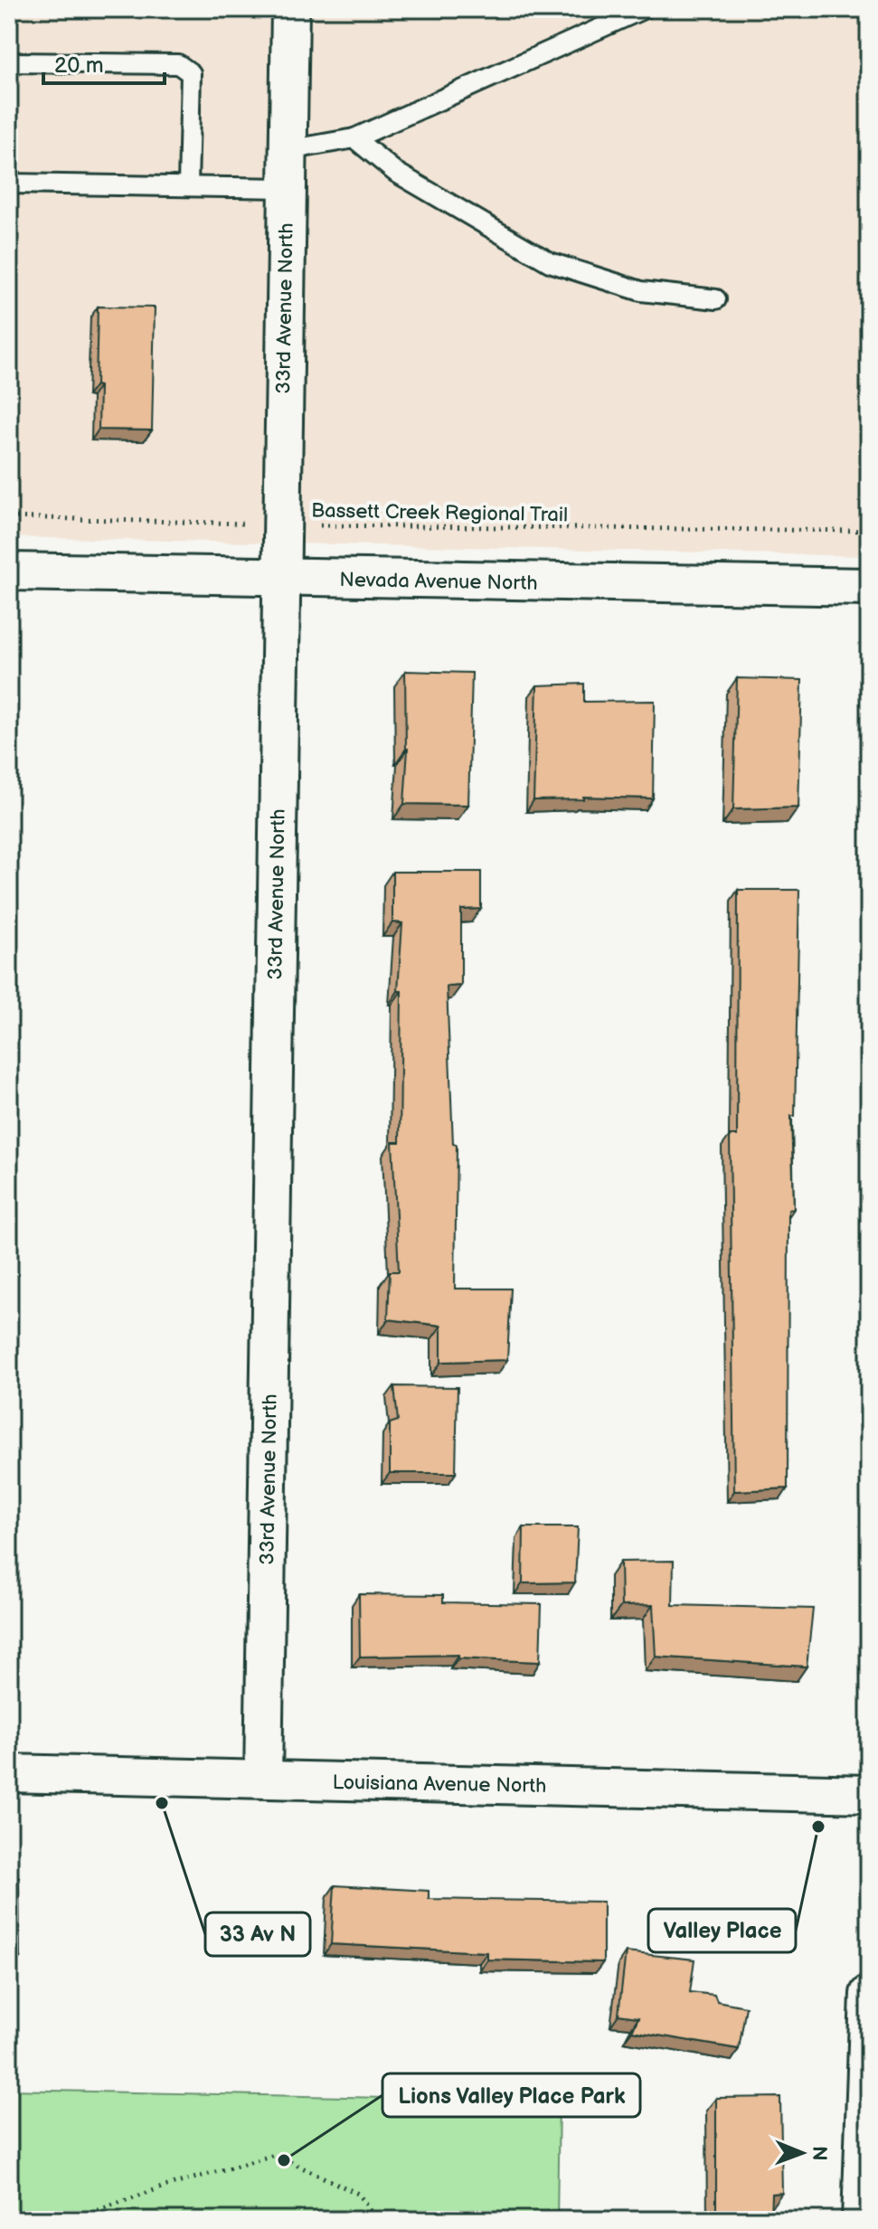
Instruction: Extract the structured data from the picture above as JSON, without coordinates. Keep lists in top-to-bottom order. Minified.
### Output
{"streets":{"street":["33rd Avenue North","Nevada Avenue North","Louisiana Avenue North"],"path":["Bassett Creek Regional Trail"]},"crossings":[["33rd Avenue North","Bassett Creek Regional Trail"],["33rd Avenue North","Nevada Avenue North"],["33rd Avenue North","Louisiana Avenue North"]],"places":["33 Av N","Valley Place","Lions Valley Place Park"],"scale_bar":"20 m","north":"right"}
